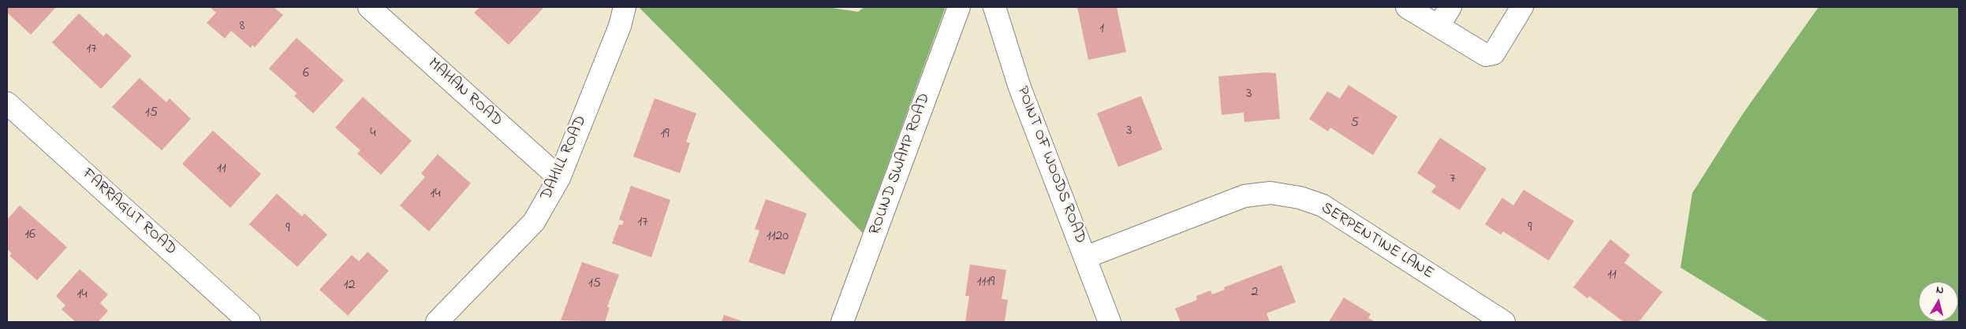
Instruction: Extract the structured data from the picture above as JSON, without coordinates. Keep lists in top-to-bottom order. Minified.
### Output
{"streets":{"street":["MAHAN ROAD","DAHILL ROAD","ROUND SWAMP ROAD","POINT OF WOODS ROAD","FARRAGUT ROAD","SERPENTINE LANE"]},"crossings":[["MAHAN ROAD","DAHILL ROAD"],["POINT OF WOODS ROAD","SERPENTINE LANE"]],"house_numbers":["8","1","17","6","3","15","5","3","4","19","11","7","14","17","9","9","16","1120","11","1119","15","12","2","14"],"north":"top"}
